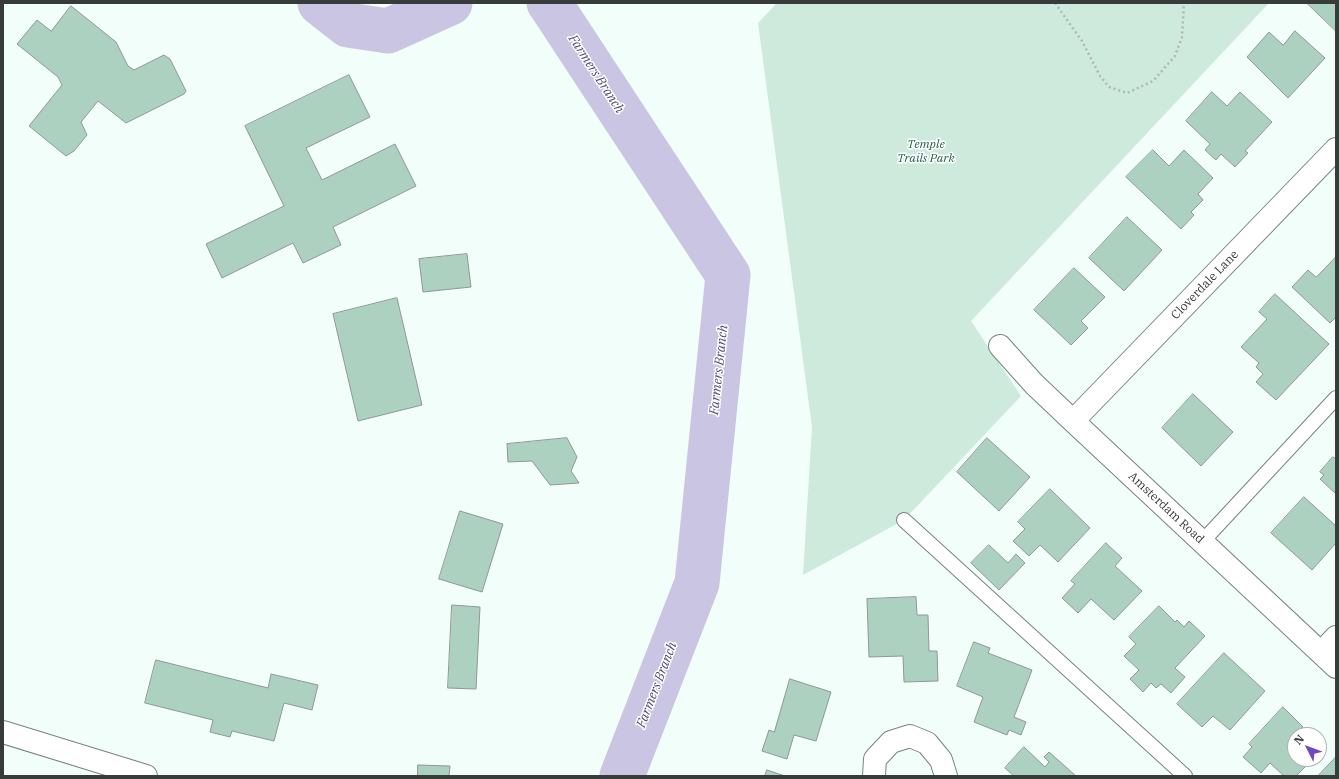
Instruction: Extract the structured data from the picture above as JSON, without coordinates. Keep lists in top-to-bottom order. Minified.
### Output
{"streets":{"street":["Cloverdale Lane","Amsterdam Road"]},"crossings":[["Cloverdale Lane","Amsterdam Road"]],"water":["Farmers Branch"],"parks":["Temple Trails Park"],"north":"top left"}
